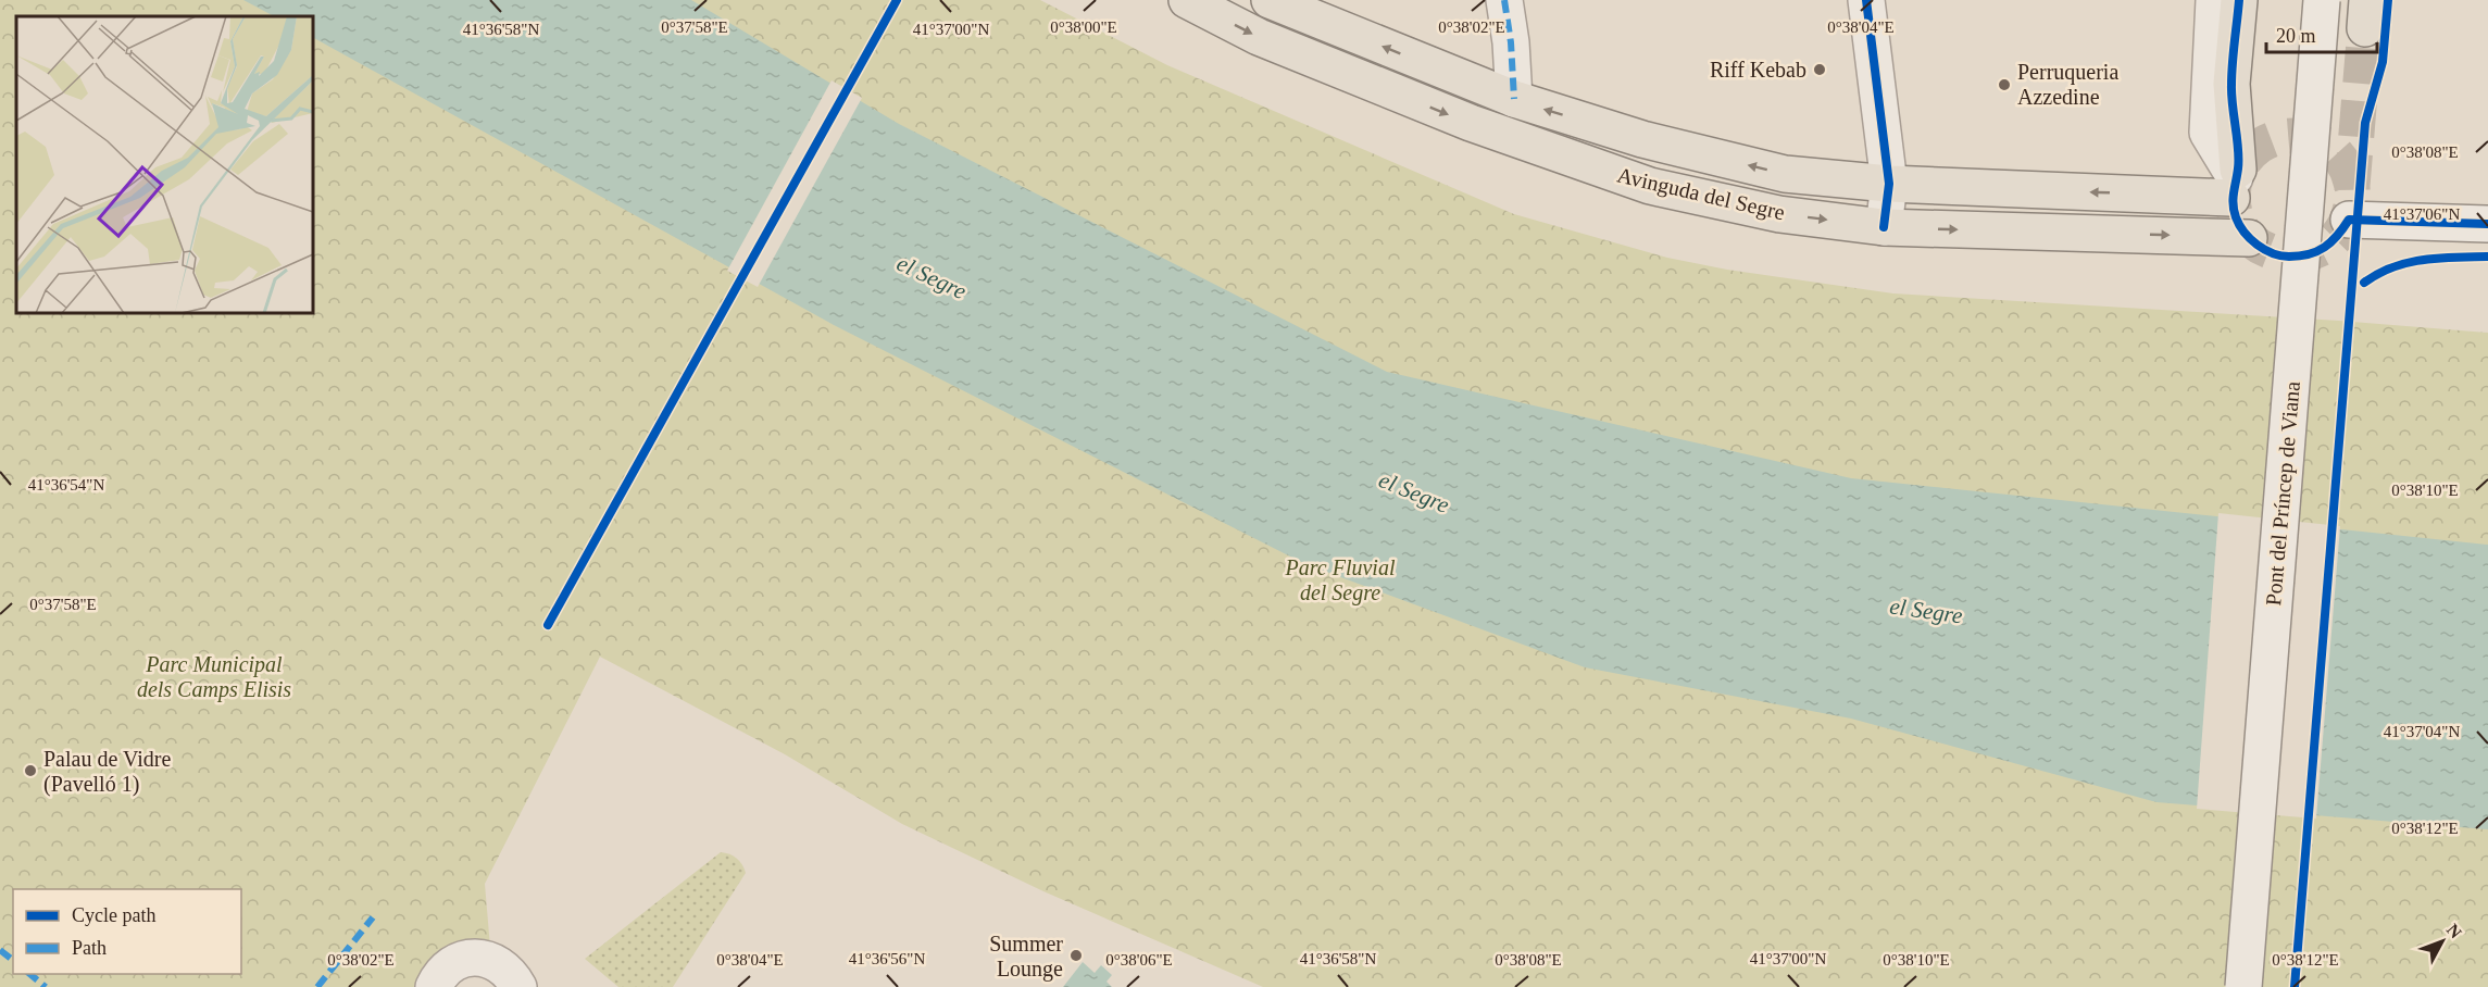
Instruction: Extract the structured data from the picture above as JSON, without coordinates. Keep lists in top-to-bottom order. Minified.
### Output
{"streets":{"main road":["Avinguda del Segre","Pont del Príncep de Viana"]},"water":["el Segre"],"parks":["Parc Fluvial del Segre","Parc Municipal dels Camps Elisis"],"places":["Riff Kebab","Perruqueria Azzedine","Palau de Vidre (Pavelló 1)","Summer Lounge"],"legend":["Cycle path","Path"],"scale_bar":"20 m","north":"top right","coordinates":["0°37'58\"E","0°38'00\"E","0°38'02\"E","0°38'04\"E","41°36'58\"N","41°37'00\"N","0°38'08\"E","41°37'06\"N","41°36'54\"N","0°38'10\"E","41°37'04\"N","0°38'12\"E","41°36'56\"N","0°38'06\"E"]}
